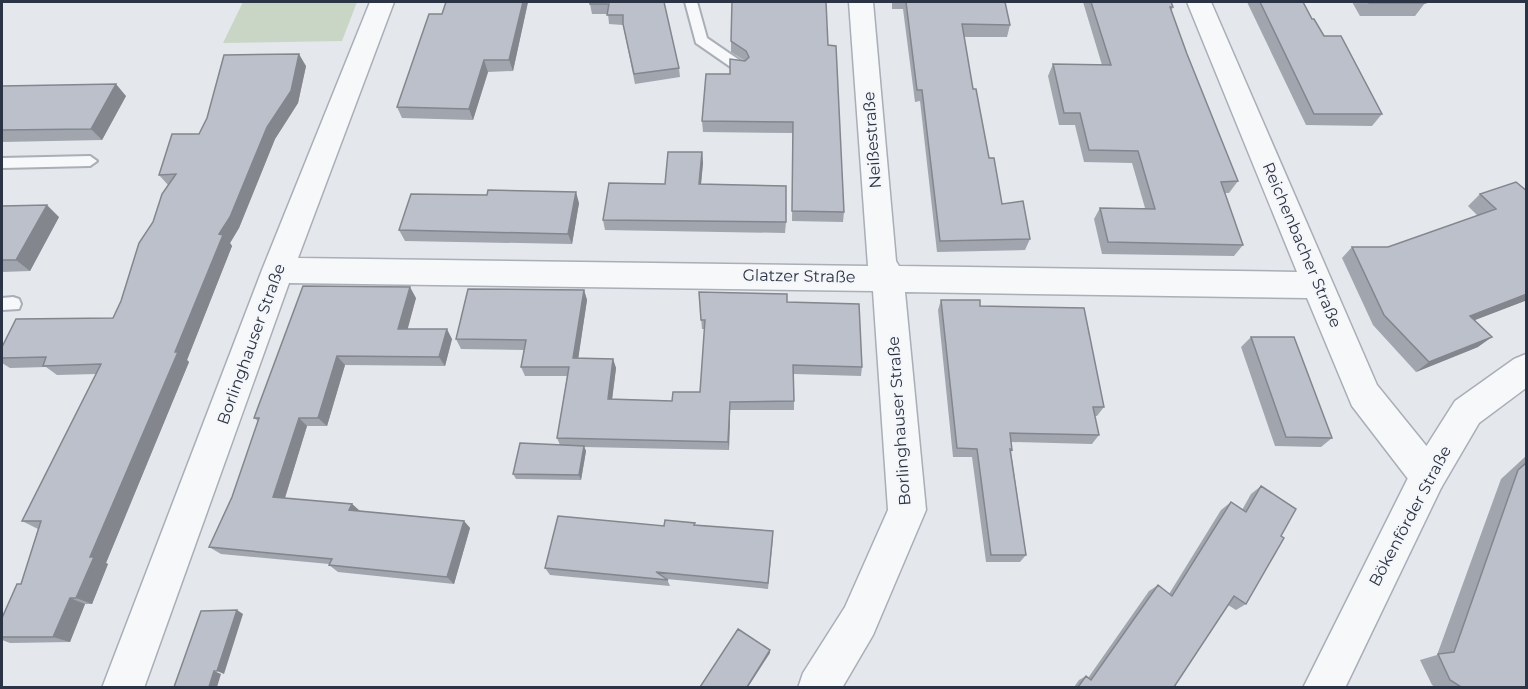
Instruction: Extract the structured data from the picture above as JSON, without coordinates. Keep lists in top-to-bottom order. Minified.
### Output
{"streets":{"street":["Neißestraße","Reichenbacher Straße","Glatzer Straße","Borlinghauser Straße","Bökenförder Straße"]},"crossings":[["Neißestraße","Glatzer Straße"],["Neißestraße","Borlinghauser Straße"],["Reichenbacher Straße","Glatzer Straße"],["Reichenbacher Straße","Bökenförder Straße"],["Glatzer Straße","Borlinghauser Straße"]]}
